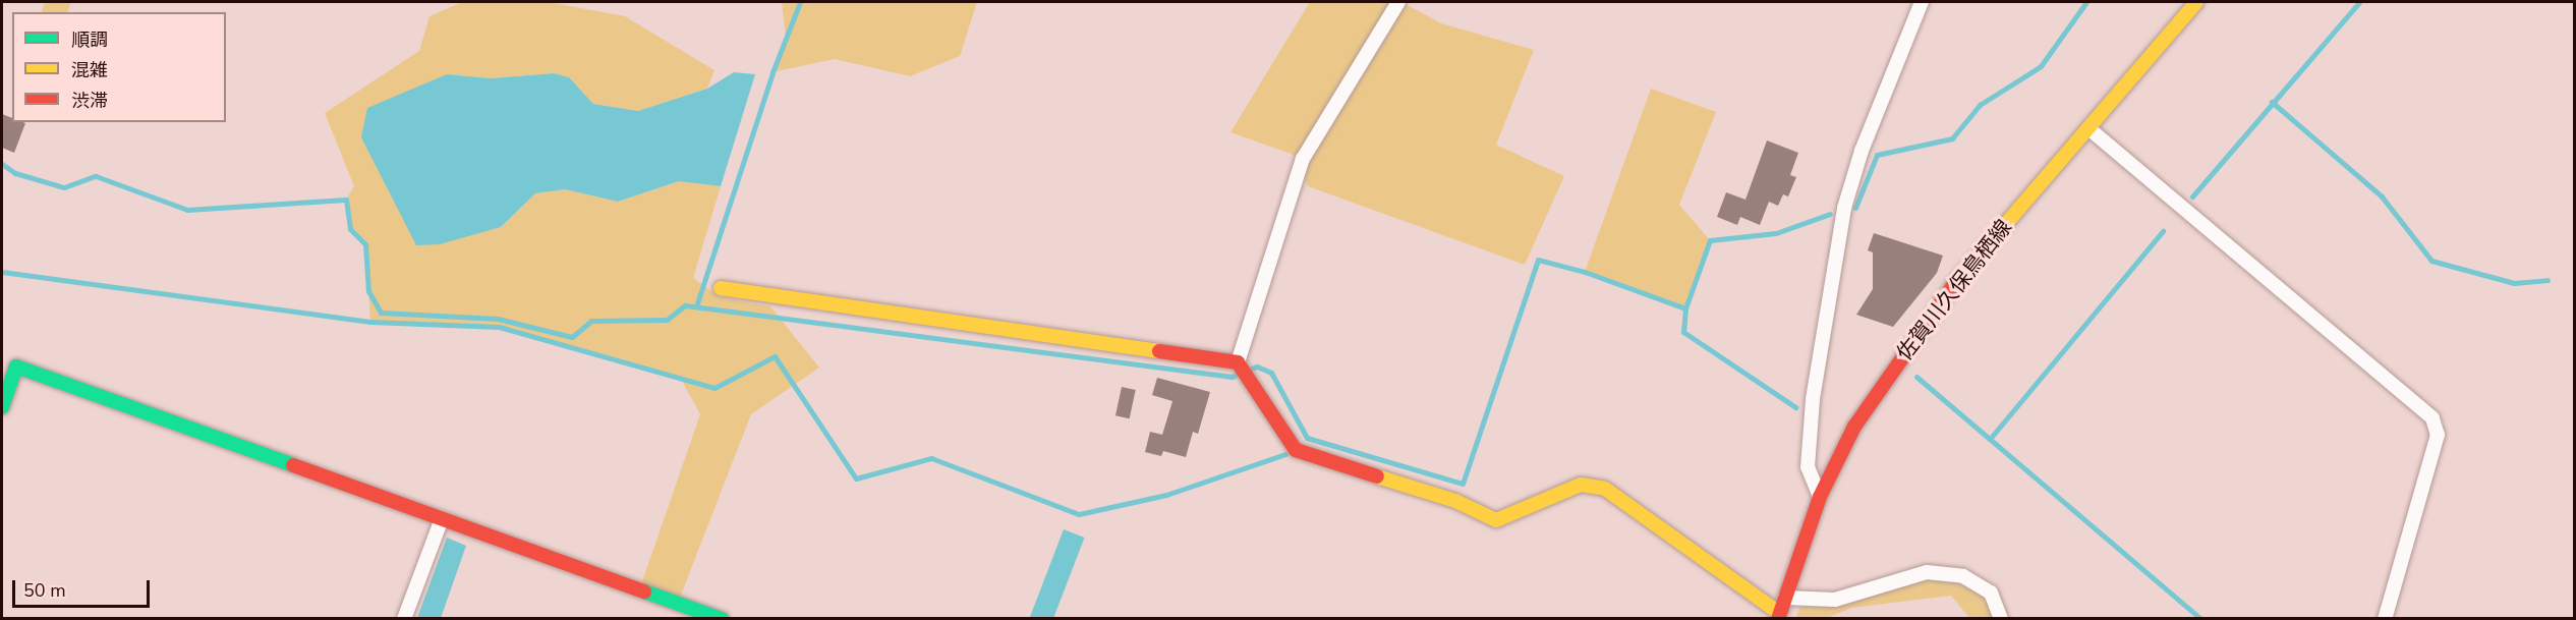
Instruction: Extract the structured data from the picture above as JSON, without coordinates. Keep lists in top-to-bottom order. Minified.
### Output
{"streets":{"street":["佐賀川久保鳥栖線"]},"legend":["順調","混雑","渋滞"],"scale_bar":"50 m"}
